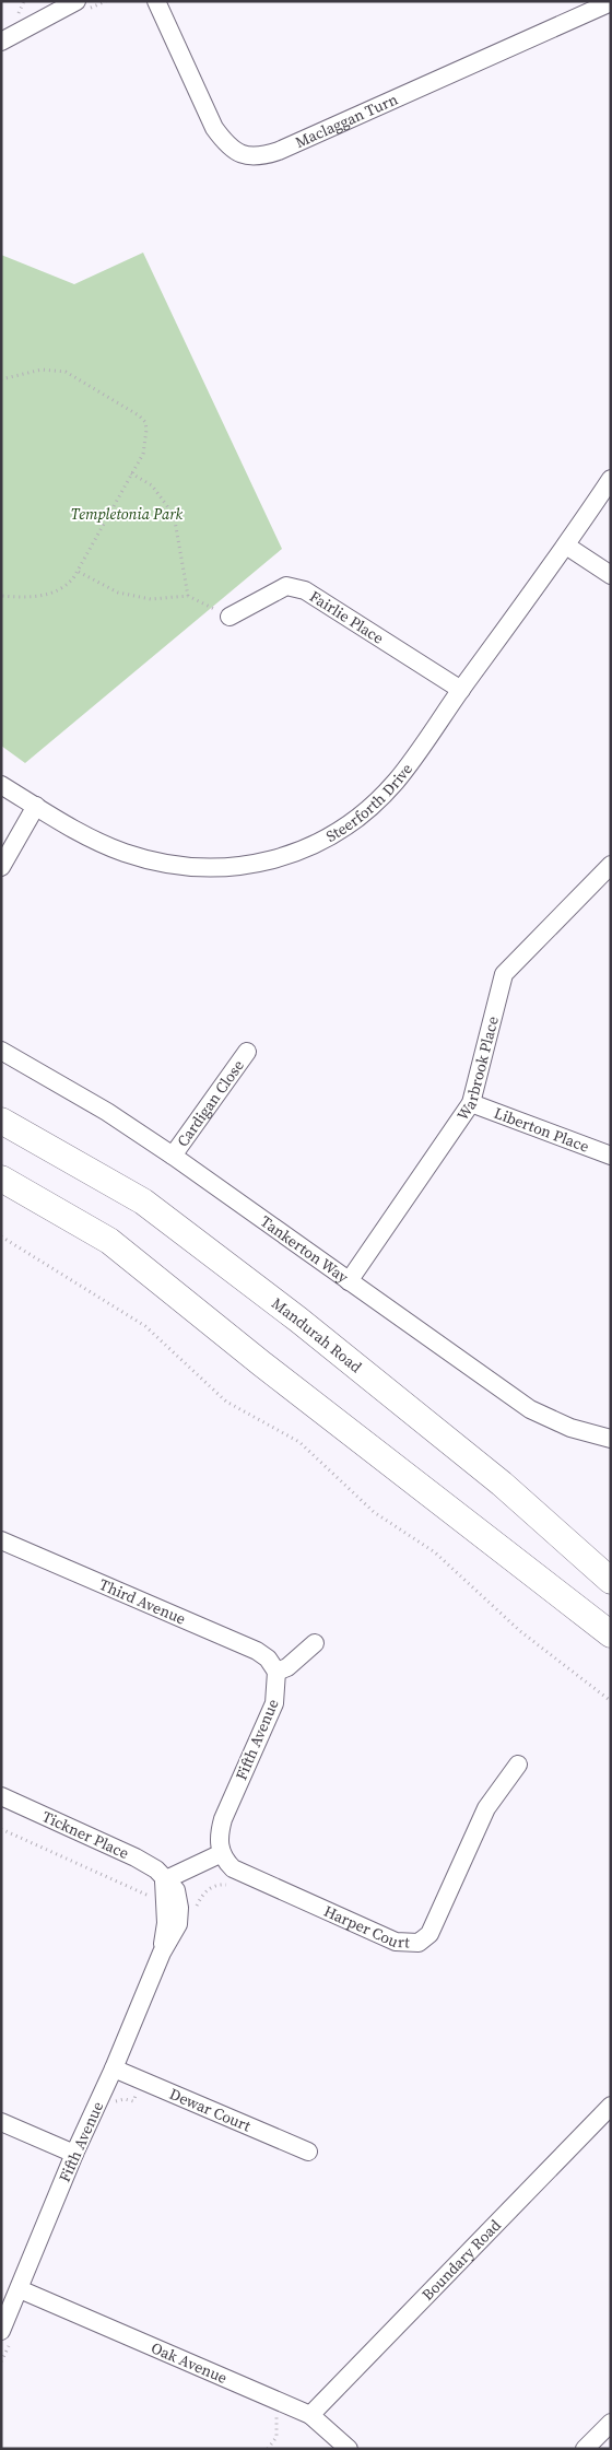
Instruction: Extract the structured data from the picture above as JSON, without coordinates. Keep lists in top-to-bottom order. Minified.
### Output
{"streets":{"highway":["Mandurah Road"],"street":["Maclaggan Turn","Fairlie Place","Steerforth Drive","Warbrook Place","Cardigan Close","Liberton Place","Tankerton Way","Third Avenue","Fifth Avenue","Tickner Place","Harper Court","Dewar Court","Boundary Road","Oak Avenue"]},"crossings":[["Fairlie Place","Steerforth Drive"],["Warbrook Place","Liberton Place"],["Warbrook Place","Tankerton Way"],["Cardigan Close","Tankerton Way"],["Third Avenue","Fifth Avenue"],["Fifth Avenue","Tickner Place"],["Fifth Avenue","Harper Court"],["Fifth Avenue","Dewar Court"],["Fifth Avenue","Oak Avenue"],["Boundary Road","Oak Avenue"]],"parks":["Templetonia Park"]}
